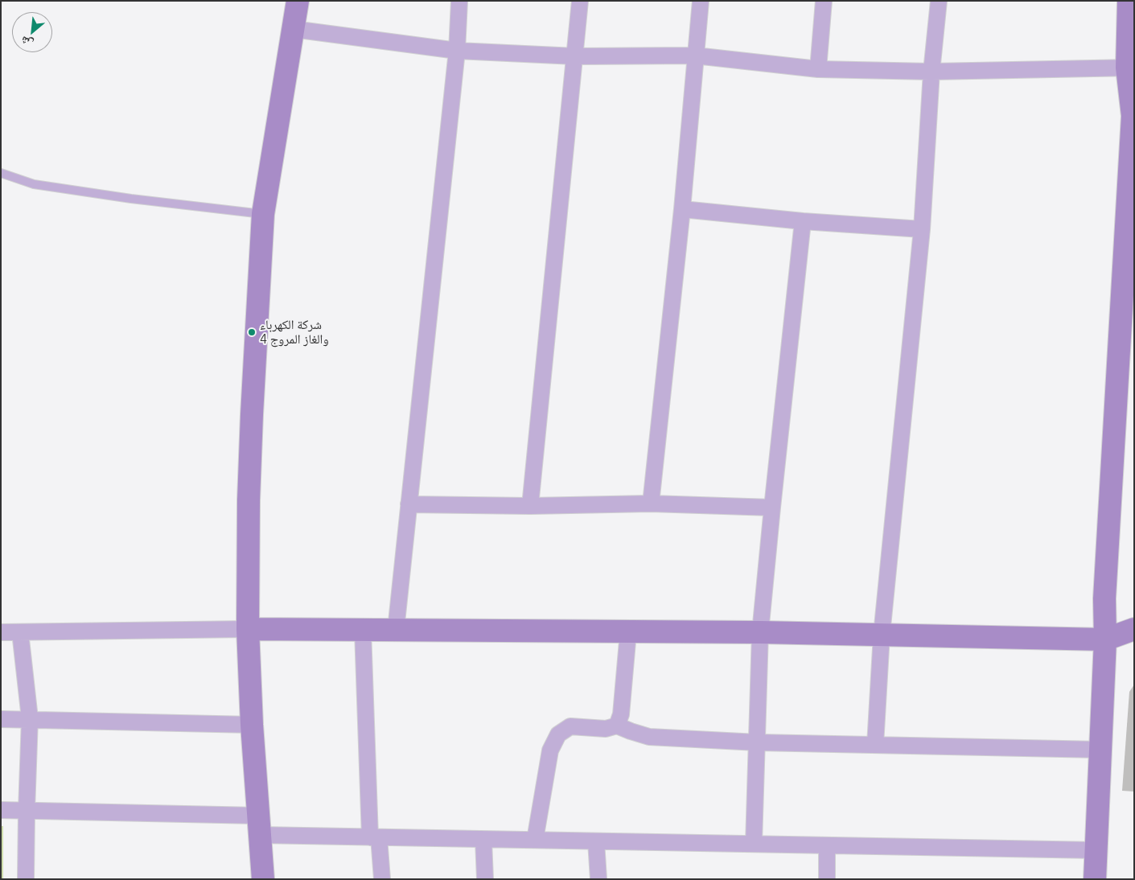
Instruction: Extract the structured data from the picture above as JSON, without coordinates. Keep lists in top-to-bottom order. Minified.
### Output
{"places":["شركة الكهرباء والغاز المروج 4"],"north":"bottom left"}
